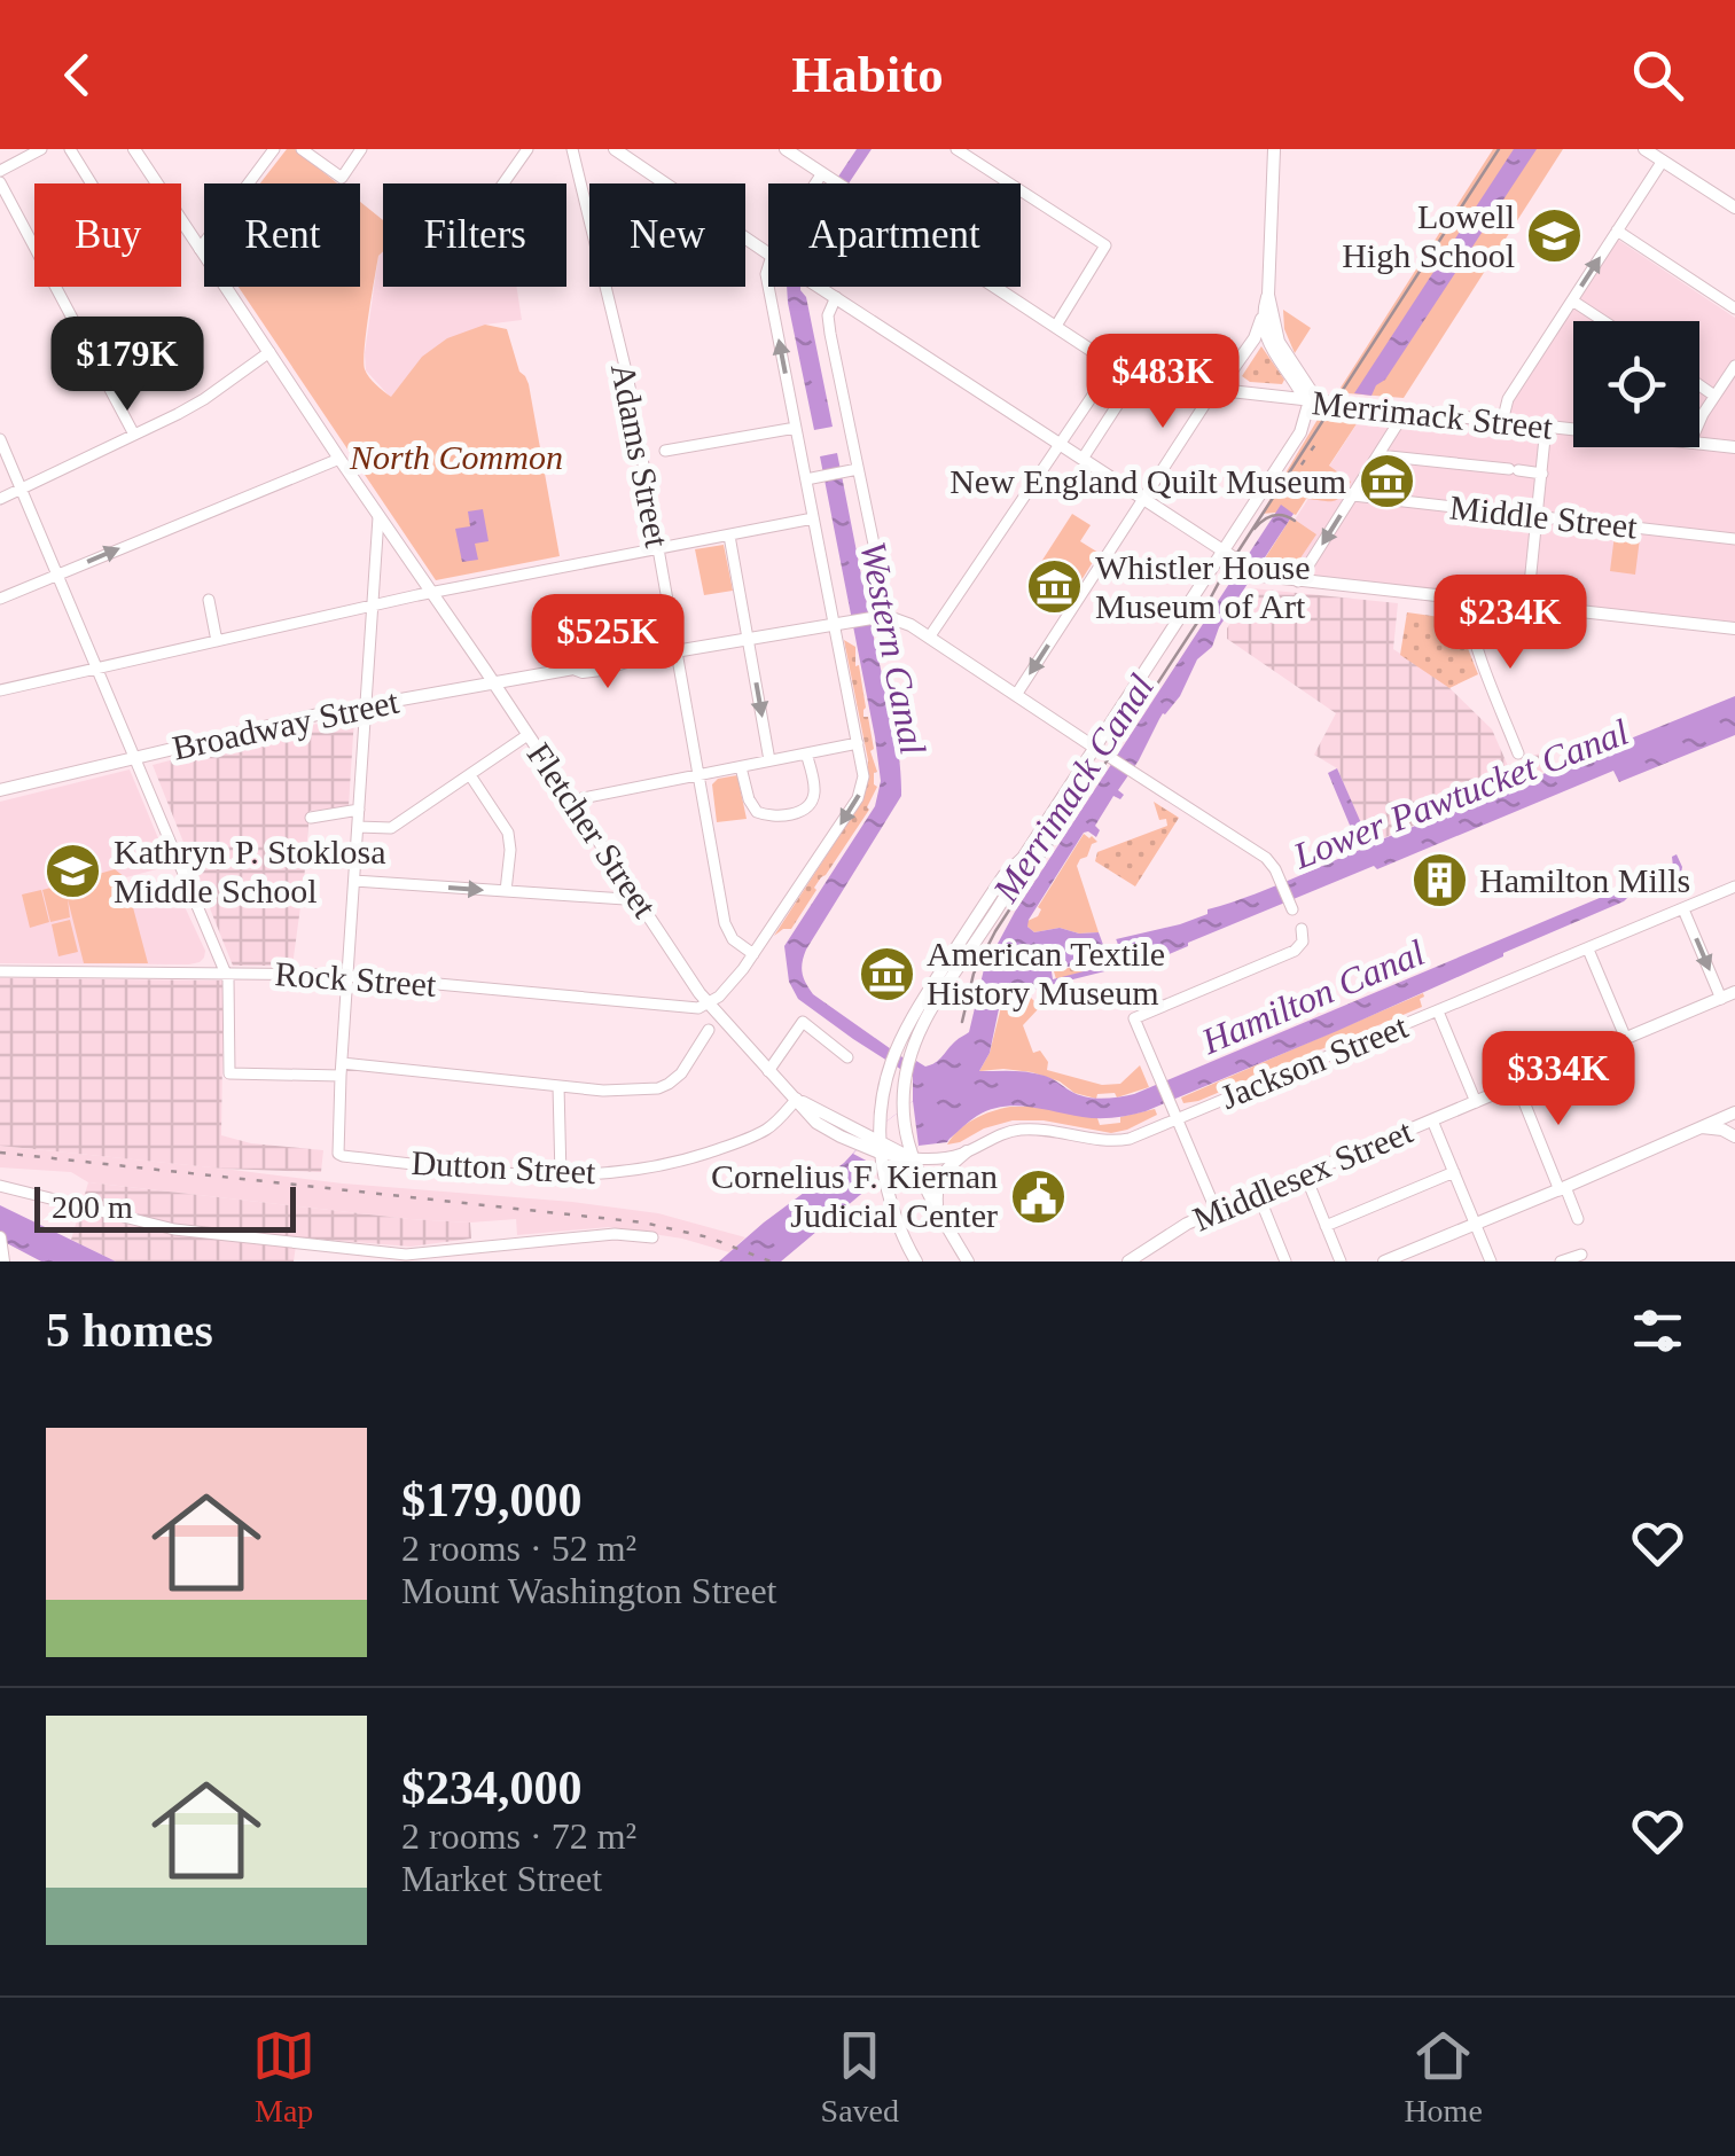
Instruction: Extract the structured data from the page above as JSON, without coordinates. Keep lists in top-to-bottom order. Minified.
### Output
{"streets":{"main road":["Merrimack Street","Broadway Street","Fletcher Street","Middlesex Street"],"street":["Adams Street","Middle Street","Rock Street","Jackson Street","Dutton Street"]},"crossings":[["Adams Street","Broadway Street"],["Broadway Street","Fletcher Street"],["Fletcher Street","Rock Street"],["Fletcher Street","Jackson Street"],["Fletcher Street","Dutton Street"]],"water":["Western Canal","Merrimack Canal","Lower Pawtucket Canal","Hamilton Canal"],"parks":["North Common"],"places":{"school or university":["Lowell High School","Kathryn P. Stoklosa Middle School"],"museum":["New England Quilt Museum","Whistler House Museum of Art","American Textile History Museum"],"building":["Hamilton Mills"],"public building":["Cornelius F. Kiernan Judicial Center"]},"scale_bar":"200 m","page":{"header":"Habito","chip":["Buy","Rent","Filters","New","Apartment"],"price":["$179K","$483K","$234K","$525K","$334K"],"scale":"200 m","heading":"5 homes","list":[{"name":"$179,000","note":"2 rooms · 52 m² · Mount Washington Street"},{"name":"$234,000","note":"2 rooms · 72 m² · Market Street"}],"tabs":["Map","Saved","Home"]}}
